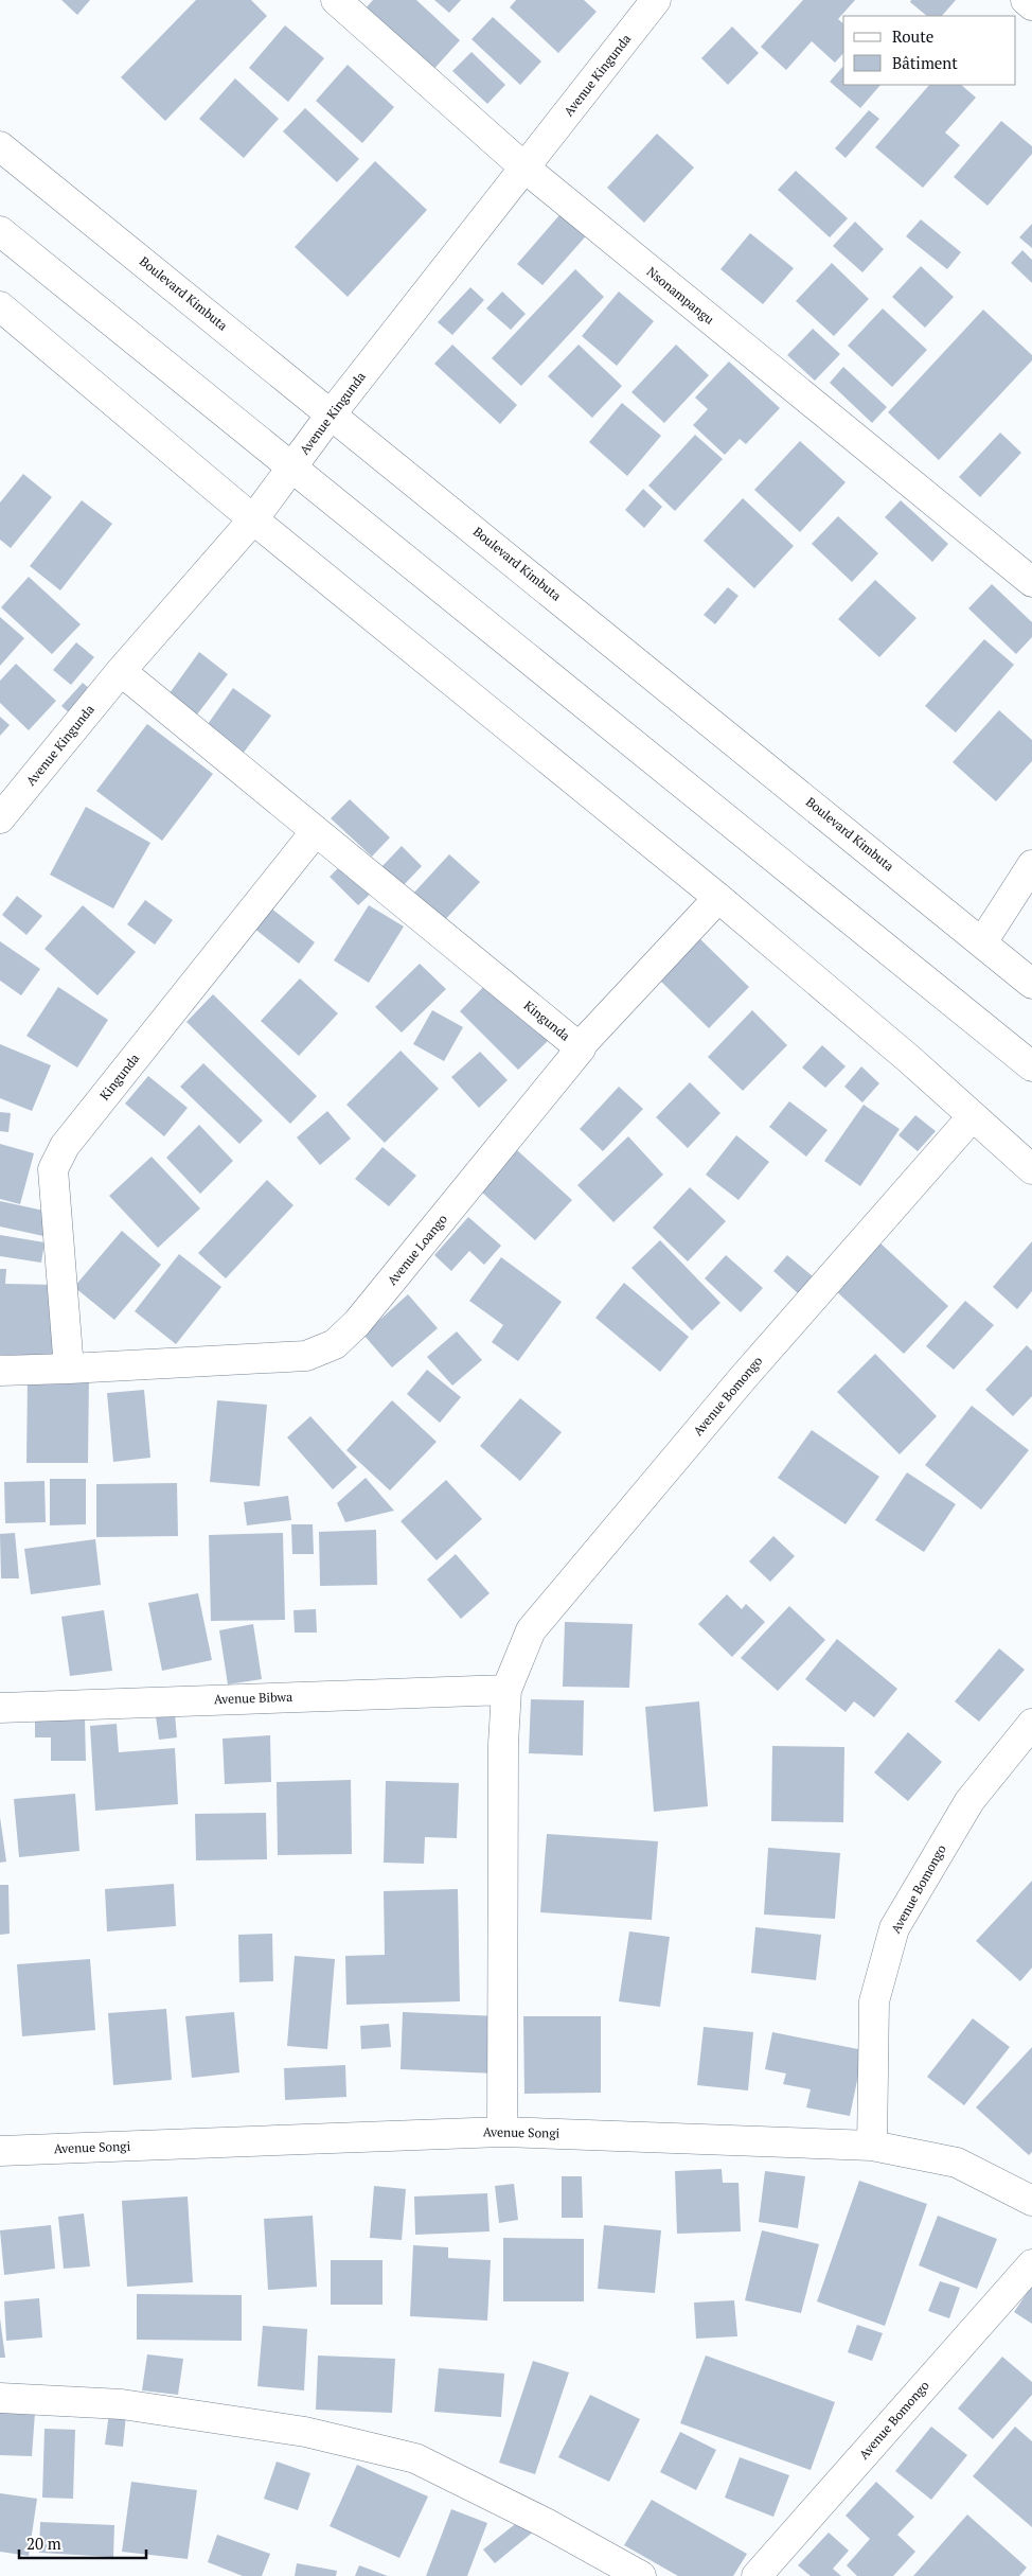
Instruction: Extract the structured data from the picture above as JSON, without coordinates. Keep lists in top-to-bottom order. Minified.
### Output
{"streets":{"street":["Avenue Kingunda","Boulevard Kimbuta","Nsonampangu","Kingunda","Avenue Loango","Avenue Bomongo","Avenue Bibwa","Avenue Songi"]},"crossings":[["Avenue Kingunda","Boulevard Kimbuta"],["Avenue Kingunda","Nsonampangu"],["Avenue Kingunda","Kingunda"],["Kingunda","Avenue Loango"],["Avenue Bomongo","Avenue Bibwa"],["Avenue Bomongo","Avenue Songi"]],"legend":["Route","Bâtiment"],"scale_bar":"20 m"}
